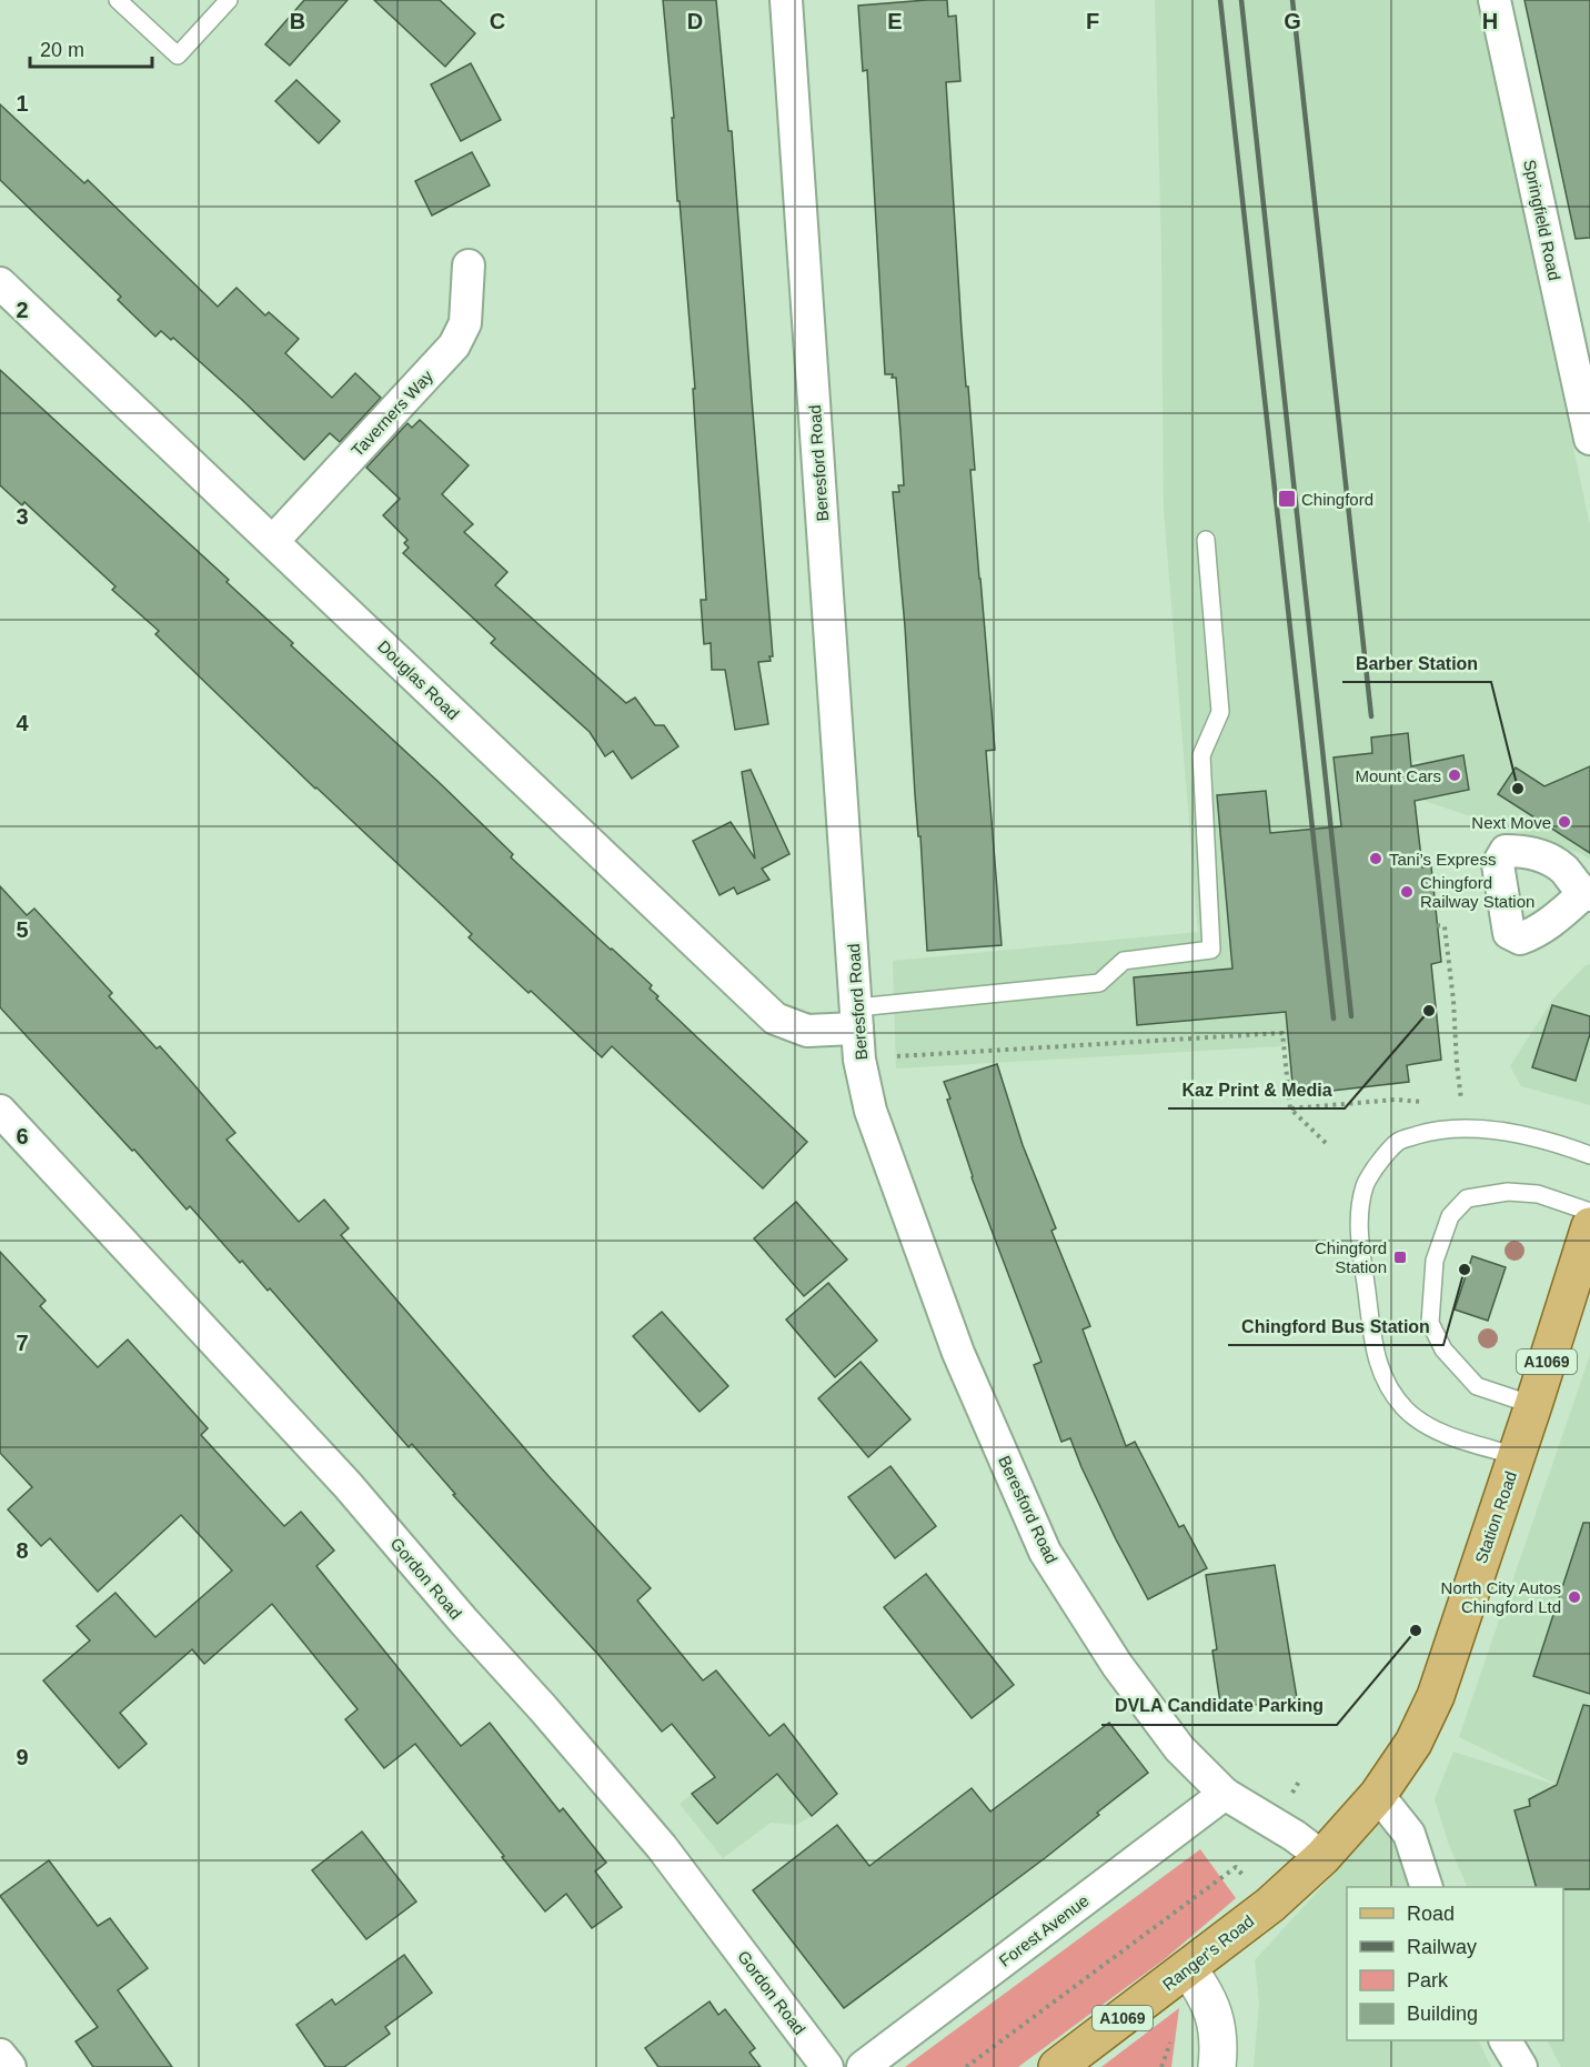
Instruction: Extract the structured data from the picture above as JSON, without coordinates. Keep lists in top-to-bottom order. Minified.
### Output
{"streets":{"main road":["A1069","Station Road","Ranger's Road"],"street":["Springfield Road","Taverners Way","Beresford Road","Douglas Road","Gordon Road","Forest Avenue"]},"crossings":[["Taverners Way","Douglas Road"],["Beresford Road","Douglas Road"],["Beresford Road","Station Road"],["Beresford Road","Forest Avenue"],["Beresford Road","Ranger's Road"],["Station Road","Ranger's Road"]],"places":{"transit":["Chingford","Chingford Station"],"other":["Mount Cars","Barber Station","Next Move","Tani’s Express","Chingford Railway Station","Kaz Print & Media","Chingford Bus Station","North City Autos Chingford Ltd","DVLA Candidate Parking"]},"legend":["Road","Railway","Park","Building"],"scale_bar":"20 m","grid":{"columns":["B","C","D","E","F","G","H"],"rows":["1","2","3","4","5","6","7","8","9"]}}
